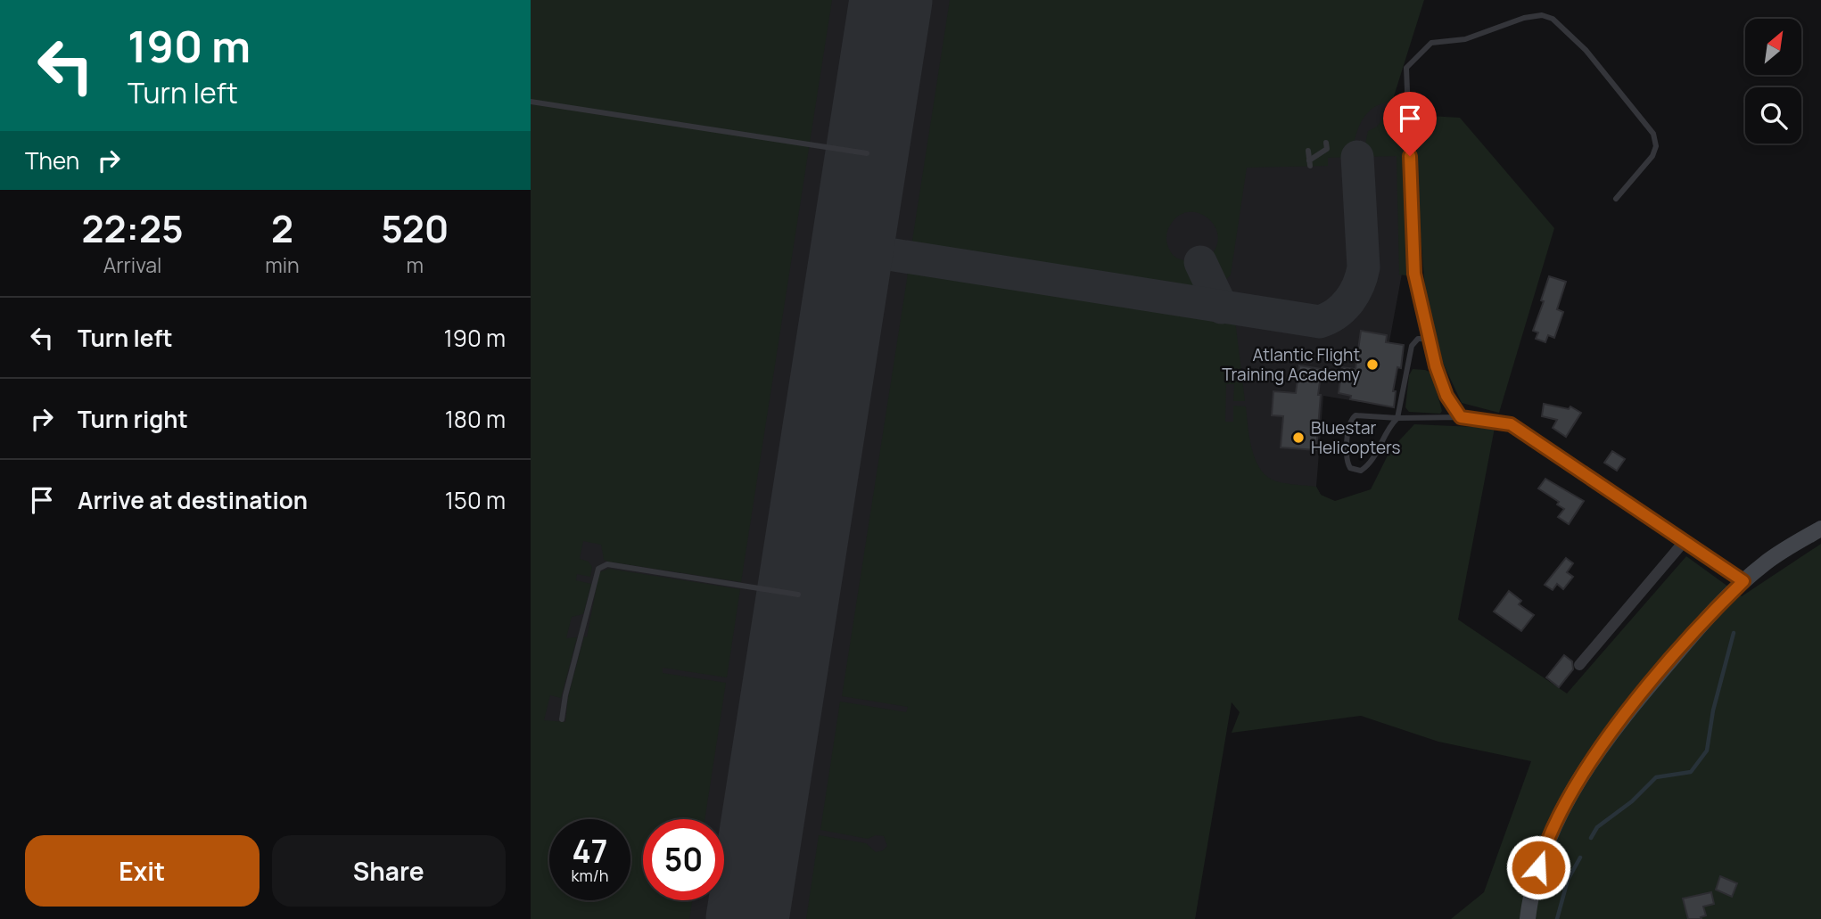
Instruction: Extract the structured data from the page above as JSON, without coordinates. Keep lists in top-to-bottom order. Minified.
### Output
{"places":["Atlantic Flight Training Academy","Bluestar Helicopters"],"north":"top right","page":{"turn":["190 m","Turn left"],"then":"Then","eta":["22:25","Arrival","2","min","520","m"],"list":[{"name":"Turn left","value":"190 m"},{"name":"Turn right","value":"180 m"},{"name":"Arrive at destination","value":"150 m"}],"speed":"47 km/h","limit":"50","buttons":["Exit","Share"]}}
